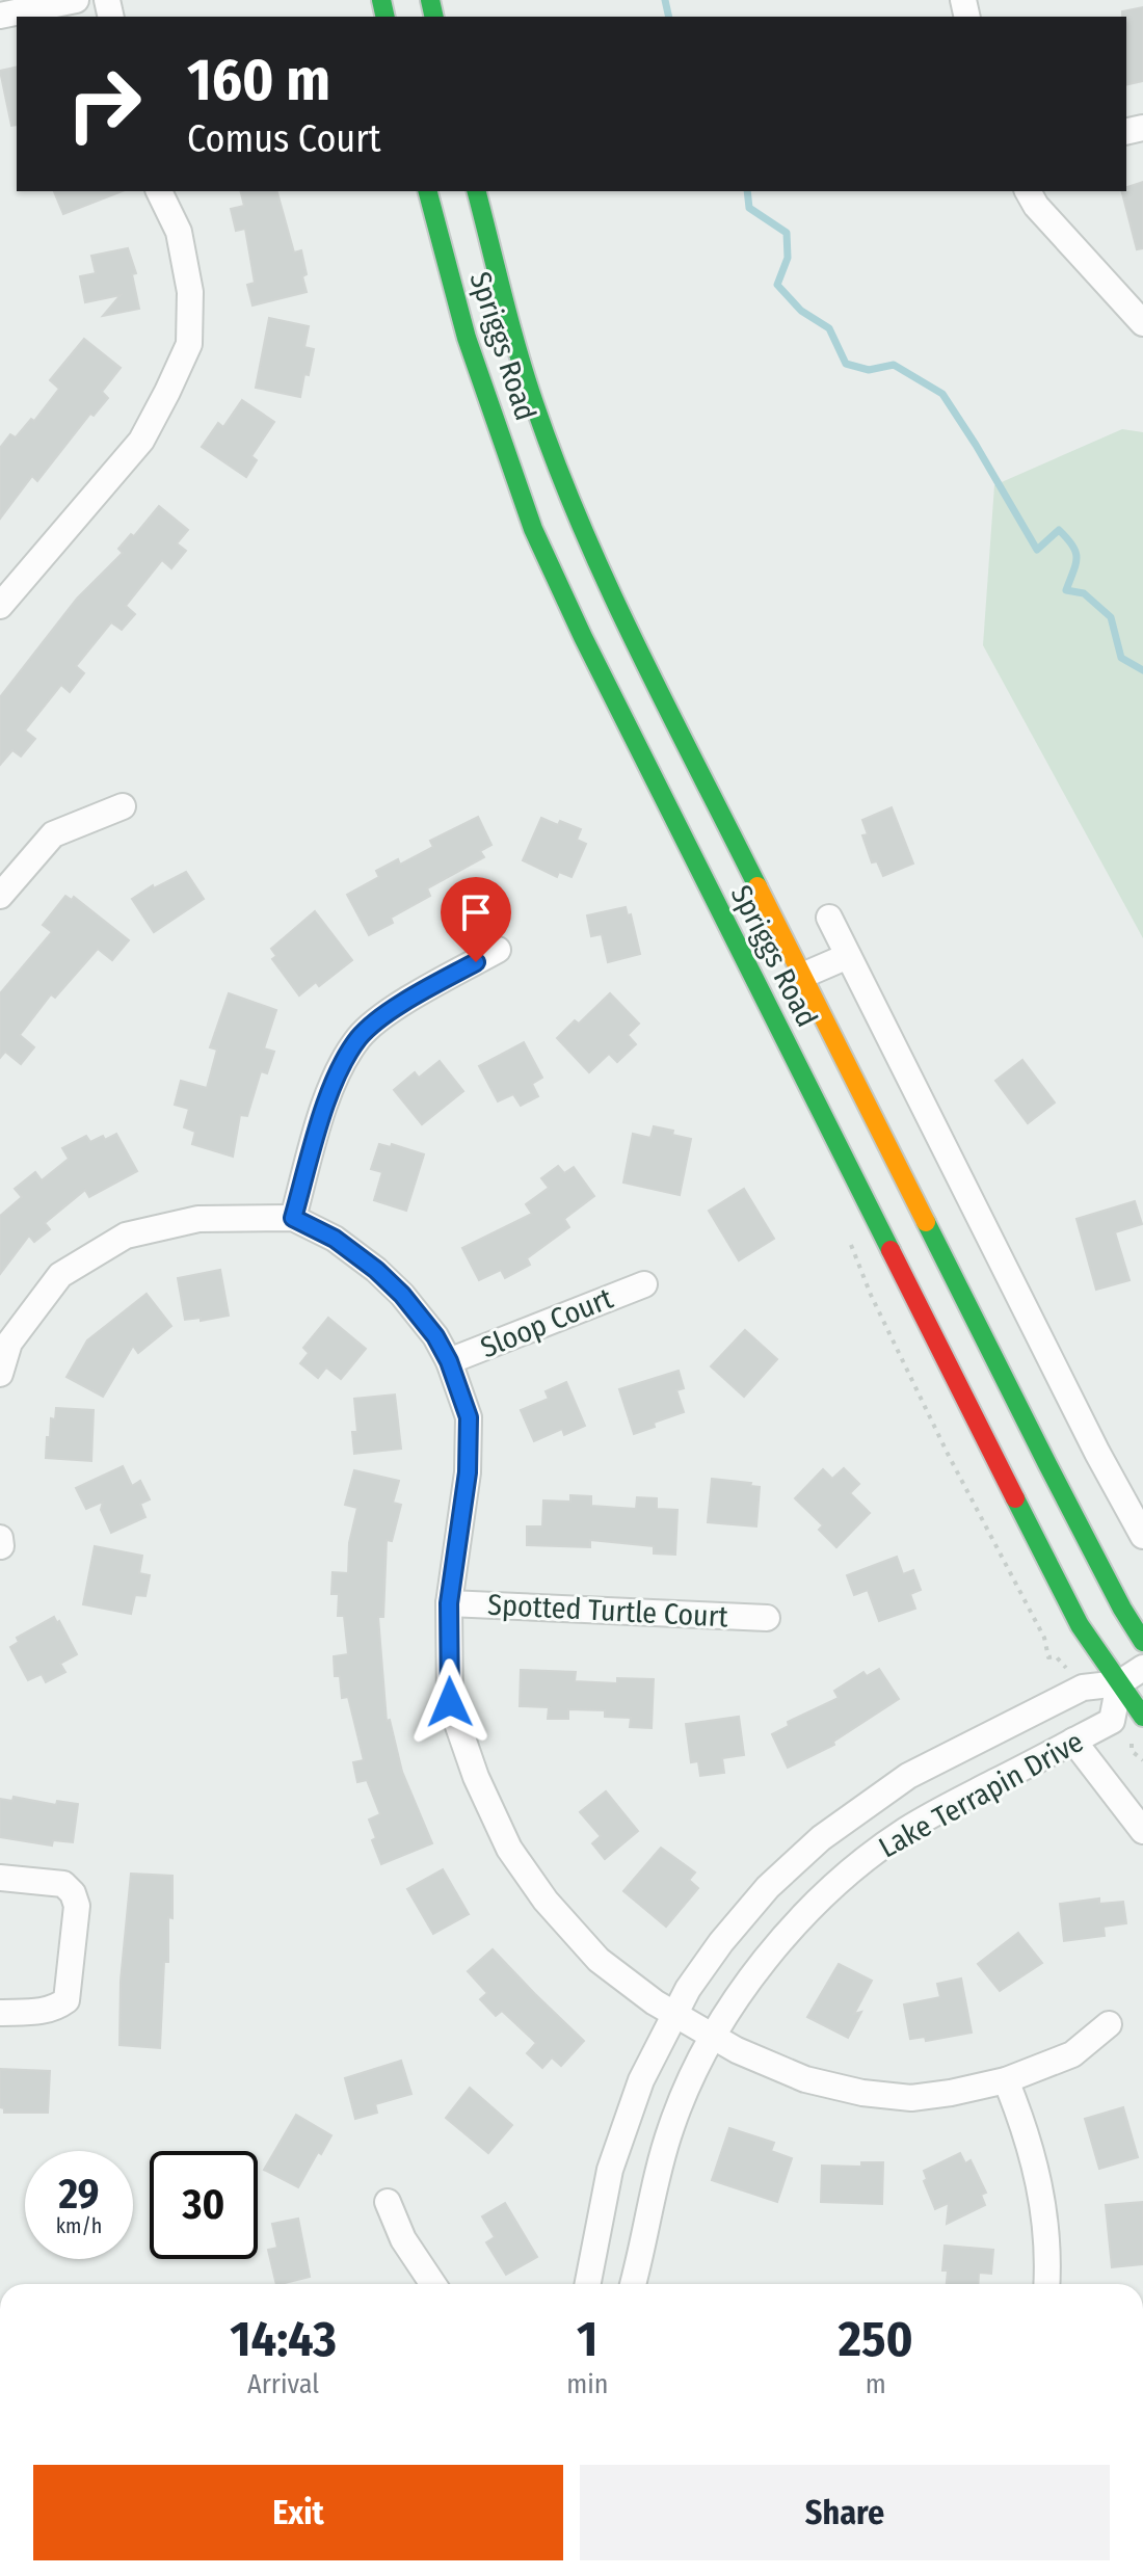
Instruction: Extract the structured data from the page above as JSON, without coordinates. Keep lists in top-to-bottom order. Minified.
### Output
{"streets":{"main road":["Spriggs Road"],"street":["Sloop Court","Spotted Turtle Court","Lake Terrapin Drive"]},"crossings":[["Spriggs Road","Lake Terrapin Drive"]],"page":{"turn":["160 m","Comus Court"],"speed":"29 km/h","limit":"30","eta":["14:43","Arrival","1","min","250","m"],"buttons":["Exit","Share"]}}
